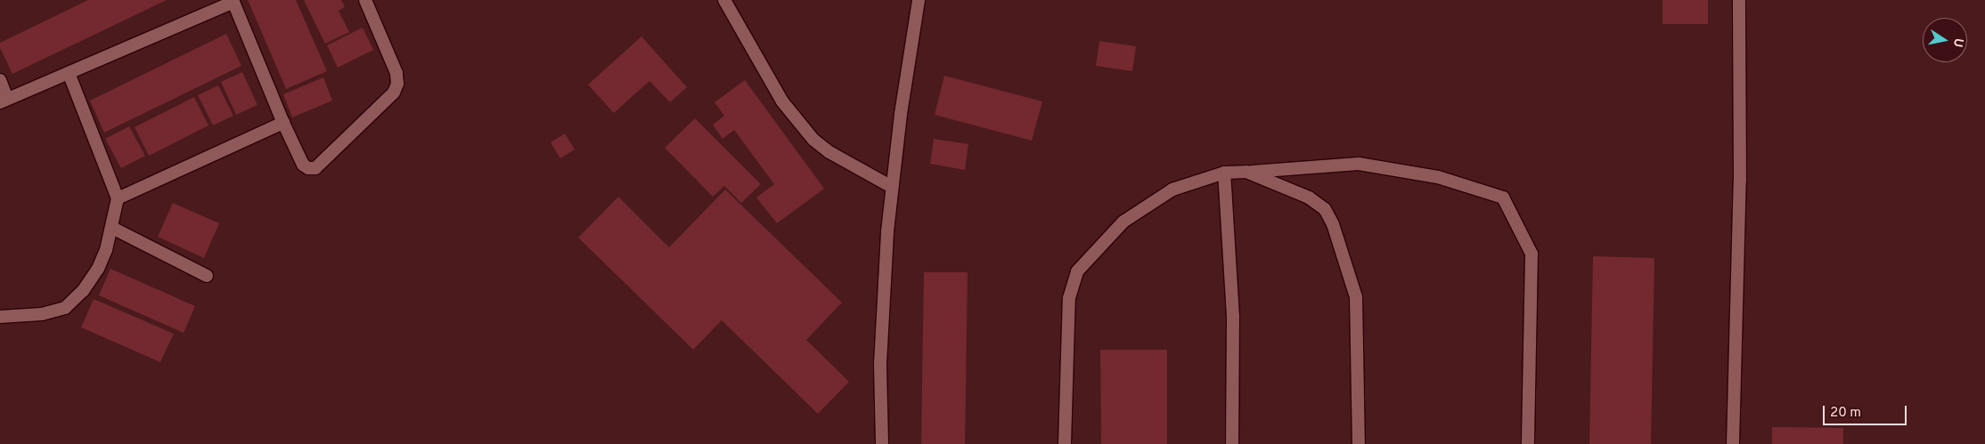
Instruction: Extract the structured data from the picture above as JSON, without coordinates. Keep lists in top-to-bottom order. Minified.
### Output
{"scale_bar":"20 m","north":"right"}
